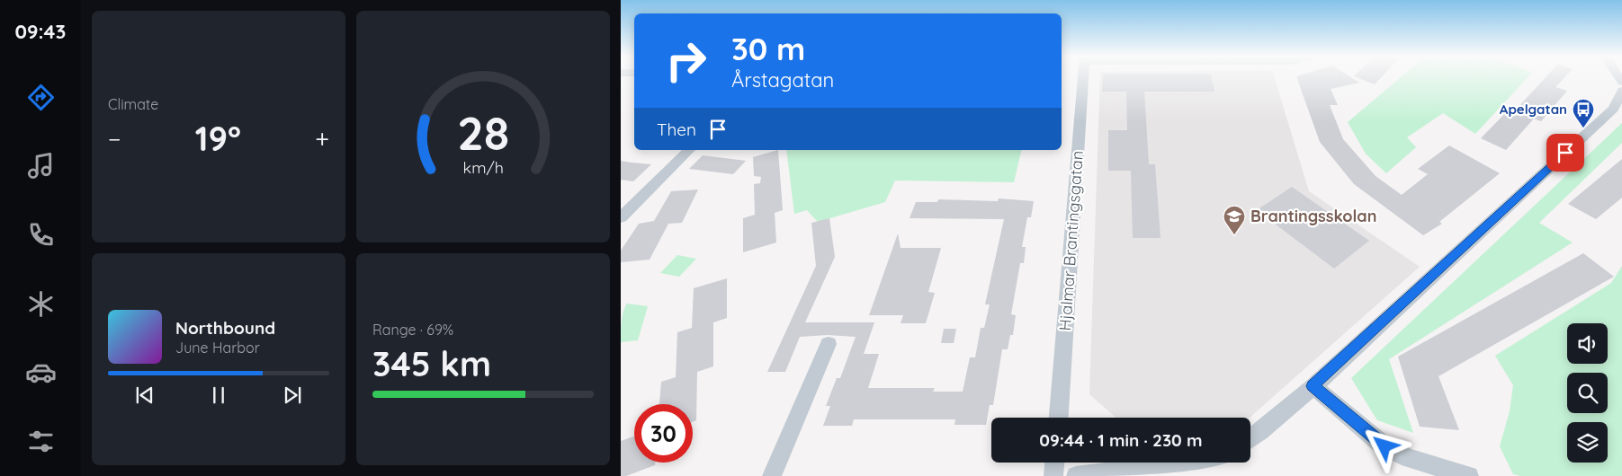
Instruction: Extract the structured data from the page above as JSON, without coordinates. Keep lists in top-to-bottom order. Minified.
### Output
{"streets":{"street":["Hjalmar Brantingsgatan"]},"places":{"bus stop":["Apelgatan"],"school or university":["Brantingsskolan"]},"page":{"tabs":"09:43","tile":["Climate",["Range · 69%","345 km"]],"turn":["30 m","Årstagatan"],"then":"Then","heat":["−","19°","+"],"song":["Northbound","June Harbor"],"limit":"30","trip":"09:44 · 1 min · 230 m","gauge":["28","km/h"]}}
